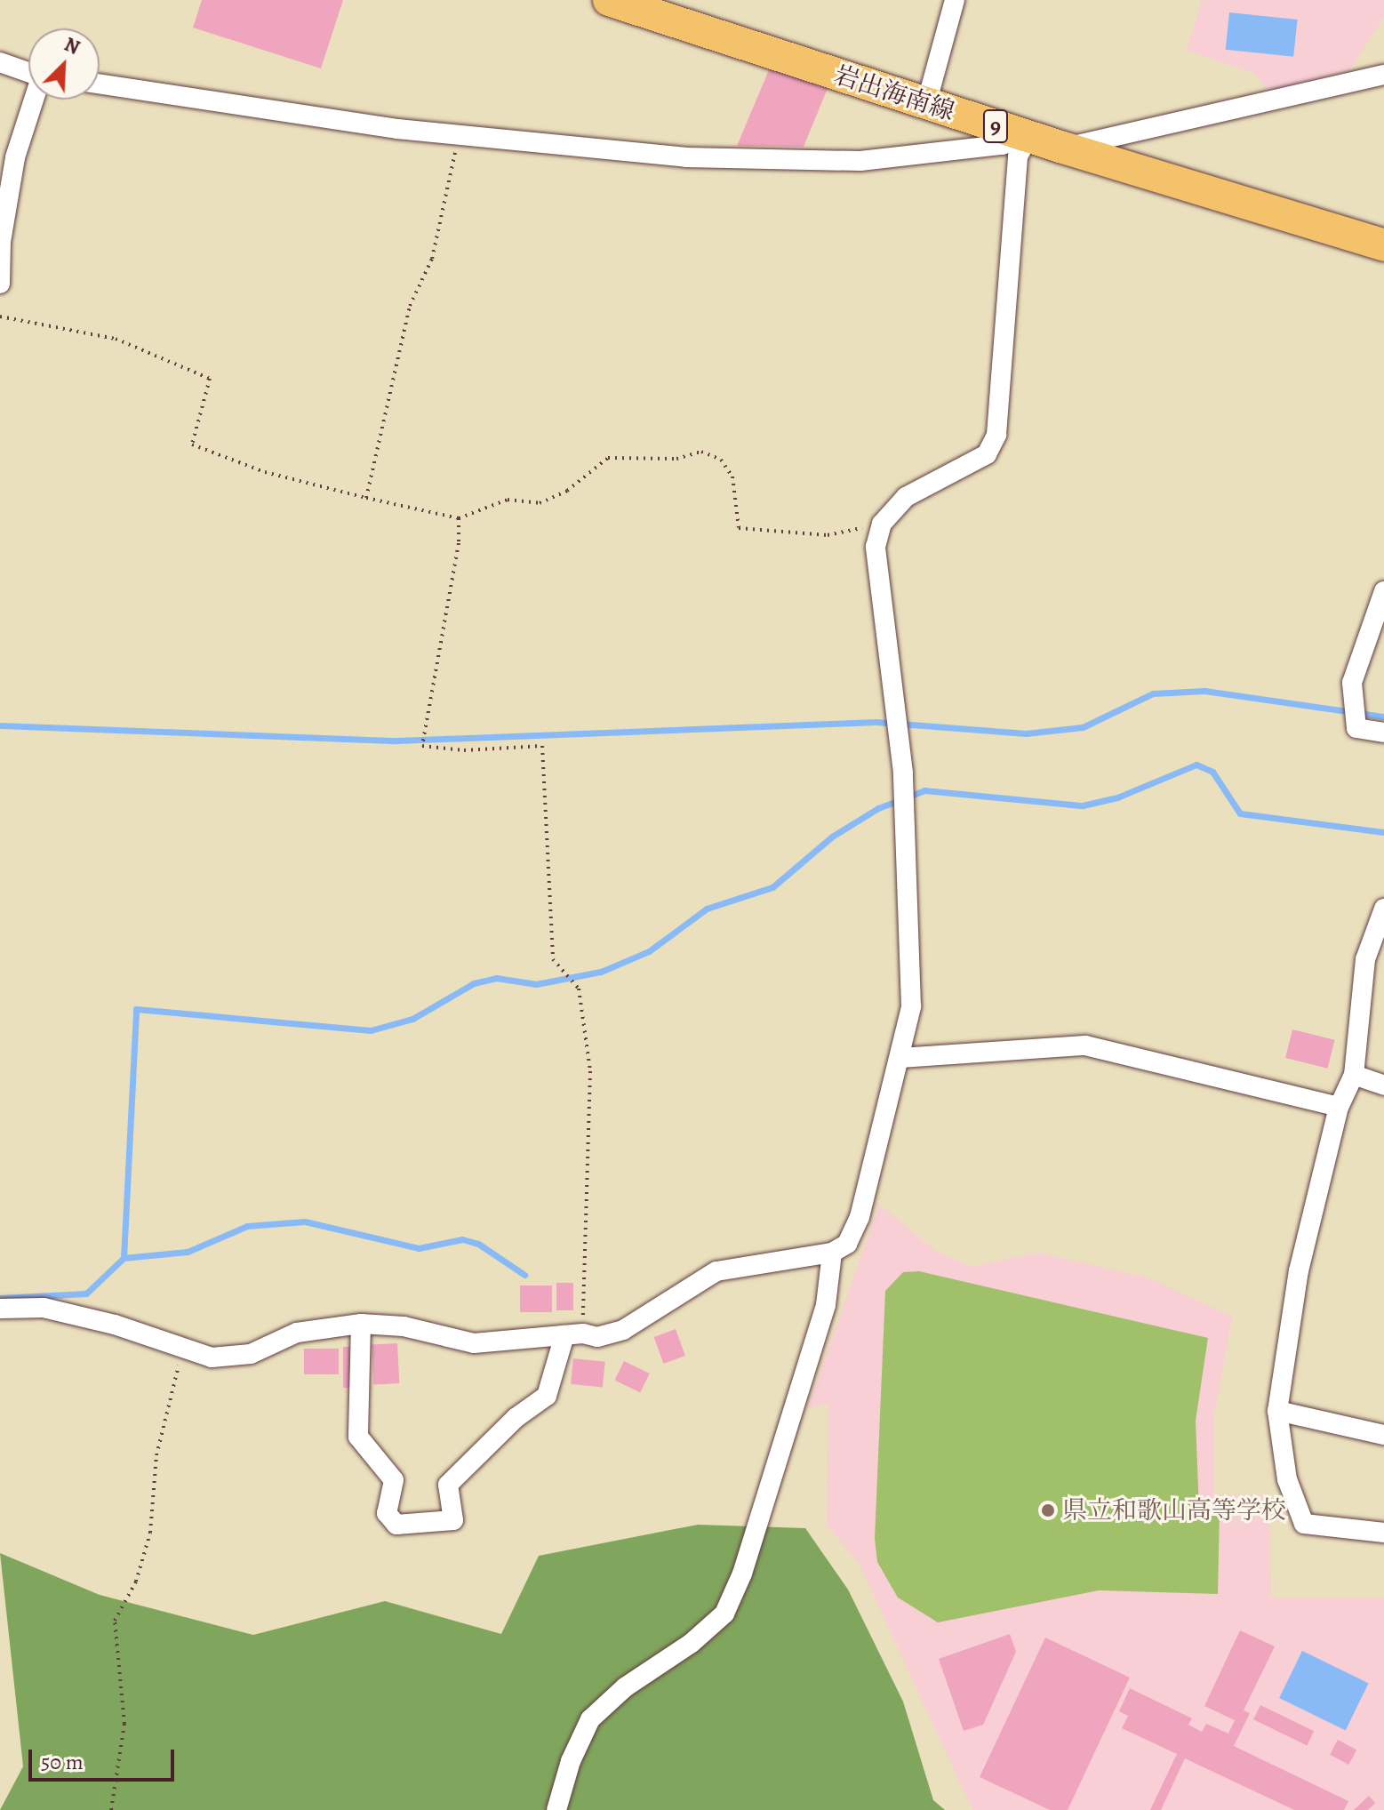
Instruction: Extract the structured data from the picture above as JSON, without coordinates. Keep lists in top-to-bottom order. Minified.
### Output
{"streets":{"main road":["岩出海南線","9"]},"places":["県立和歌山高等学校"],"scale_bar":"50 m","north":"top right"}
